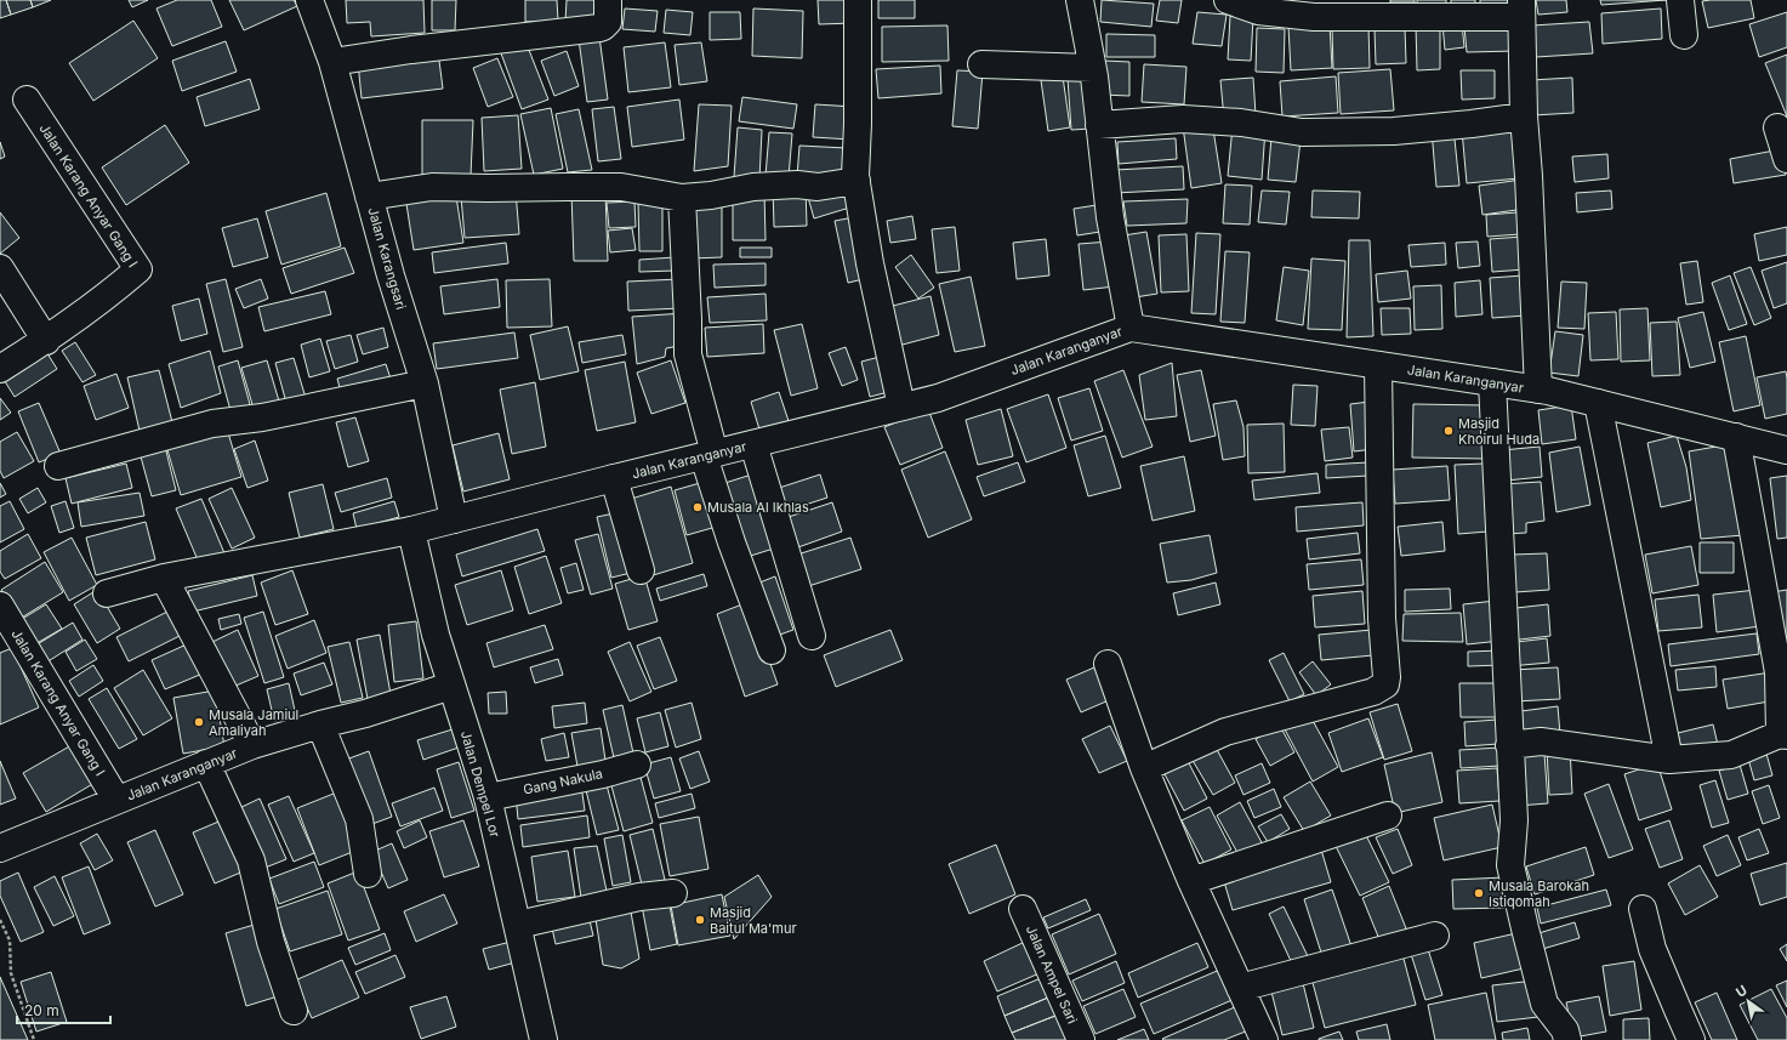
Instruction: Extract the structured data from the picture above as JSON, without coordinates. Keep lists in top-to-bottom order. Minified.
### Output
{"streets":{"street":["Jalan Karang Anyar Gang I","Jalan Karangsari","Jalan Karanganyar","Gang Nakula","Jalan Dempel Lor","Jalan Ampel Sari"]},"crossings":[["Jalan Karang Anyar Gang I","Jalan Karanganyar"],["Jalan Karangsari","Jalan Karanganyar"],["Jalan Karanganyar","Jalan Dempel Lor"],["Gang Nakula","Jalan Dempel Lor"]],"places":["Masjid Khoirul Huda","Musala Al Ikhlas","Musala Jamiul Amaliyah","Musala Barokah Istiqomah","Masjid Baitul Ma'mur"],"scale_bar":"20 m","north":"top left"}
